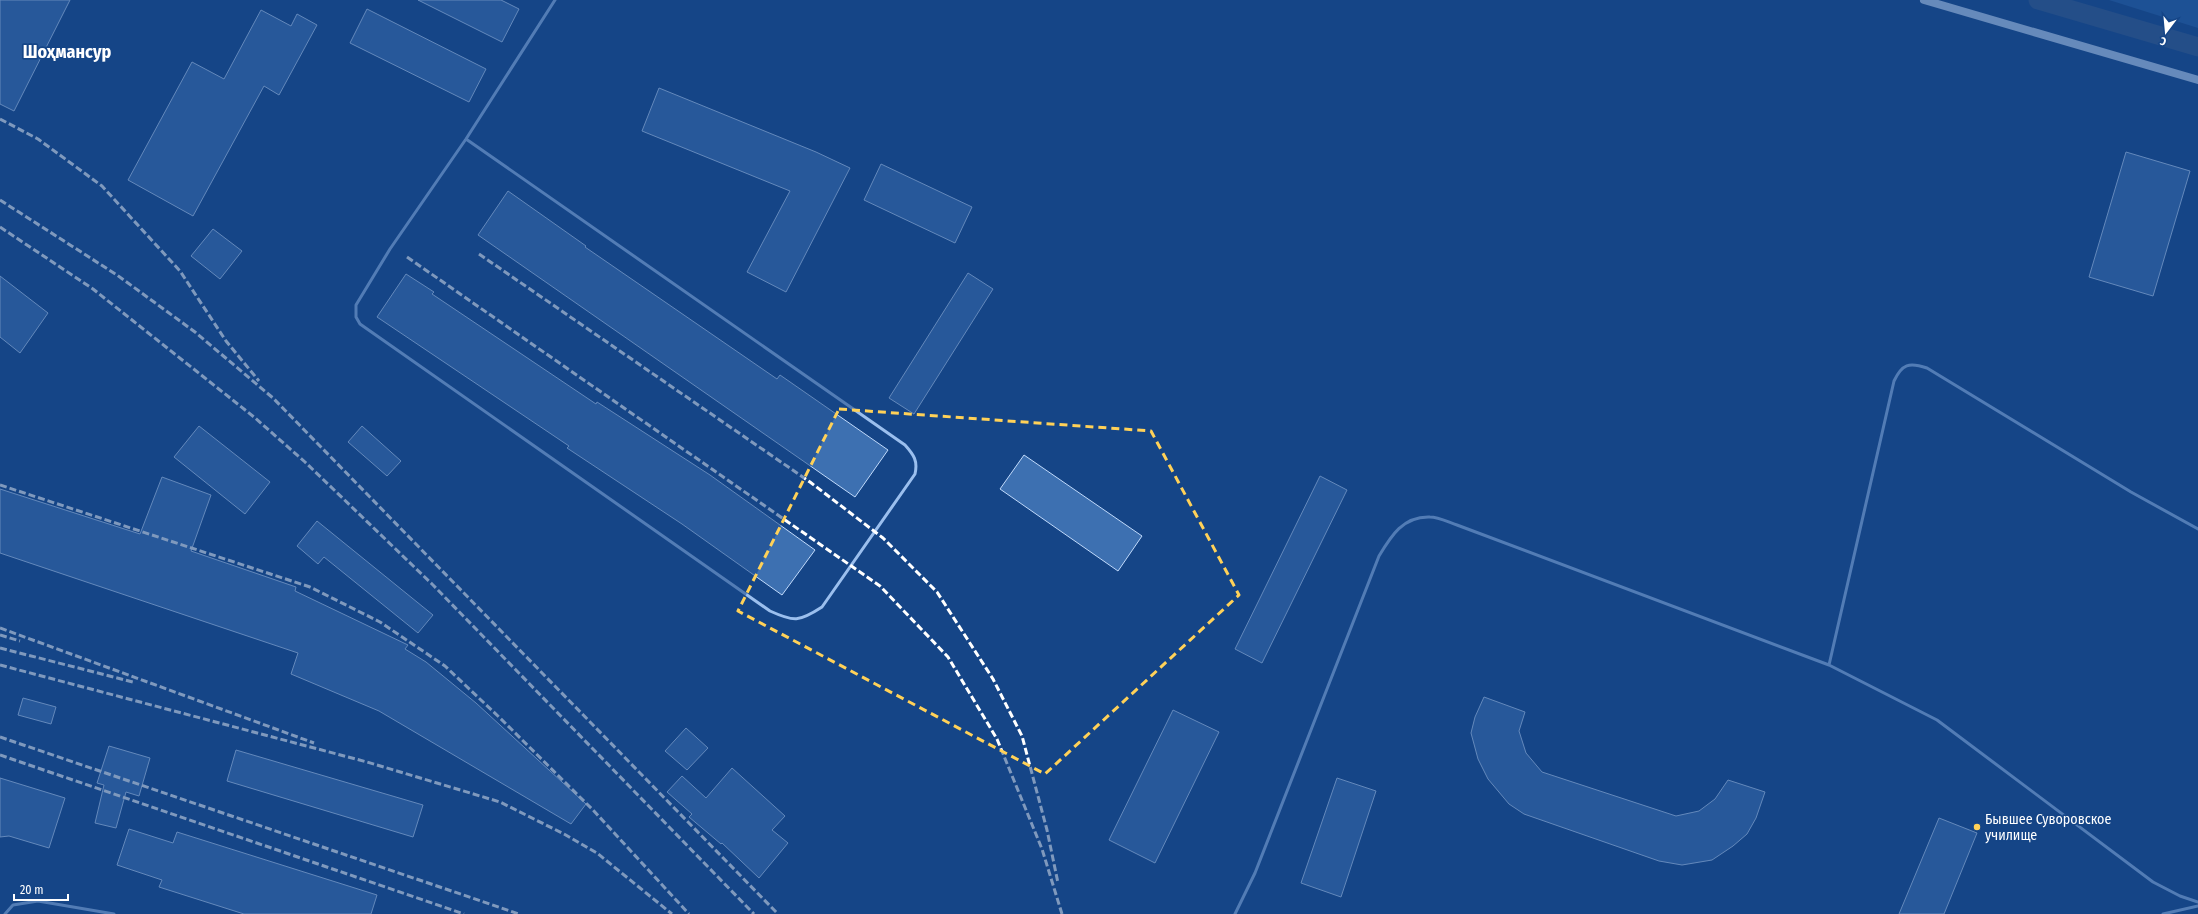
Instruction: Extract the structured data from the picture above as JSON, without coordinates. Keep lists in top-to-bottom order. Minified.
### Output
{"districts":["Шоҳмансур"],"places":["Бывшее Суворовское училище"],"scale_bar":"20 m","north":"bottom"}
